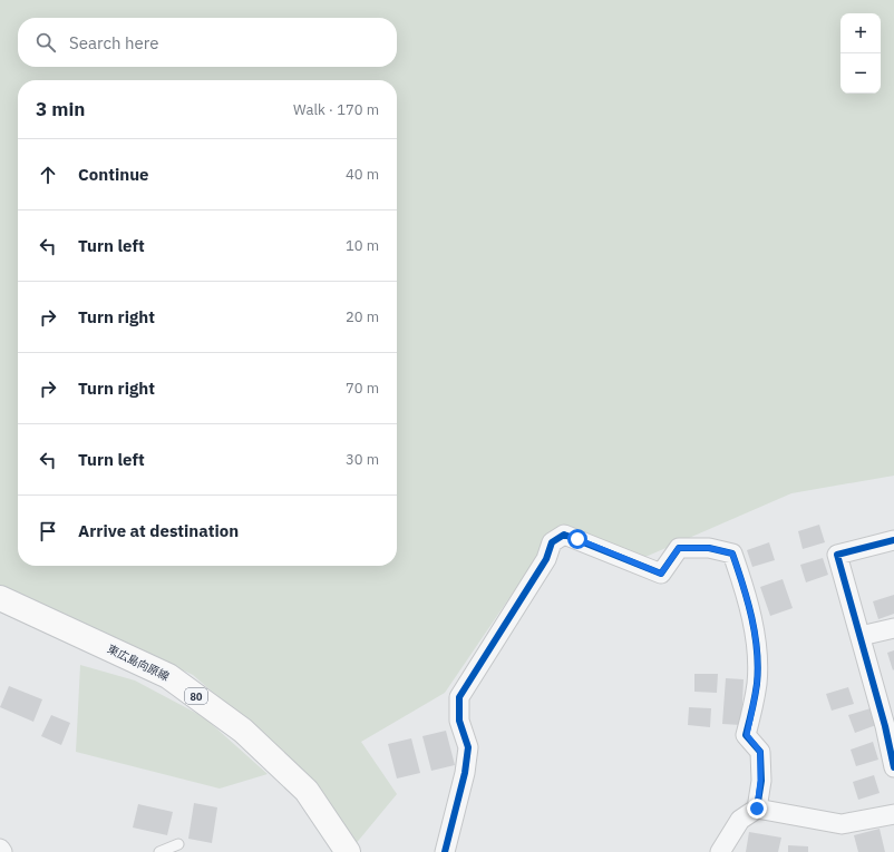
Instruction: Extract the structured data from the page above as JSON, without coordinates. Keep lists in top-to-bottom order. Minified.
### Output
{"streets":{"main road":["東広島向原線","80"]},"page":{"map_buttons":["+","−"],"search":"Search here","heading":["3 min","Walk · 170 m"],"list":[["Continue","40 m"],["Turn left","10 m"],["Turn right","20 m"],["Turn right","70 m"],["Turn left","30 m"],"Arrive at destination"]}}
